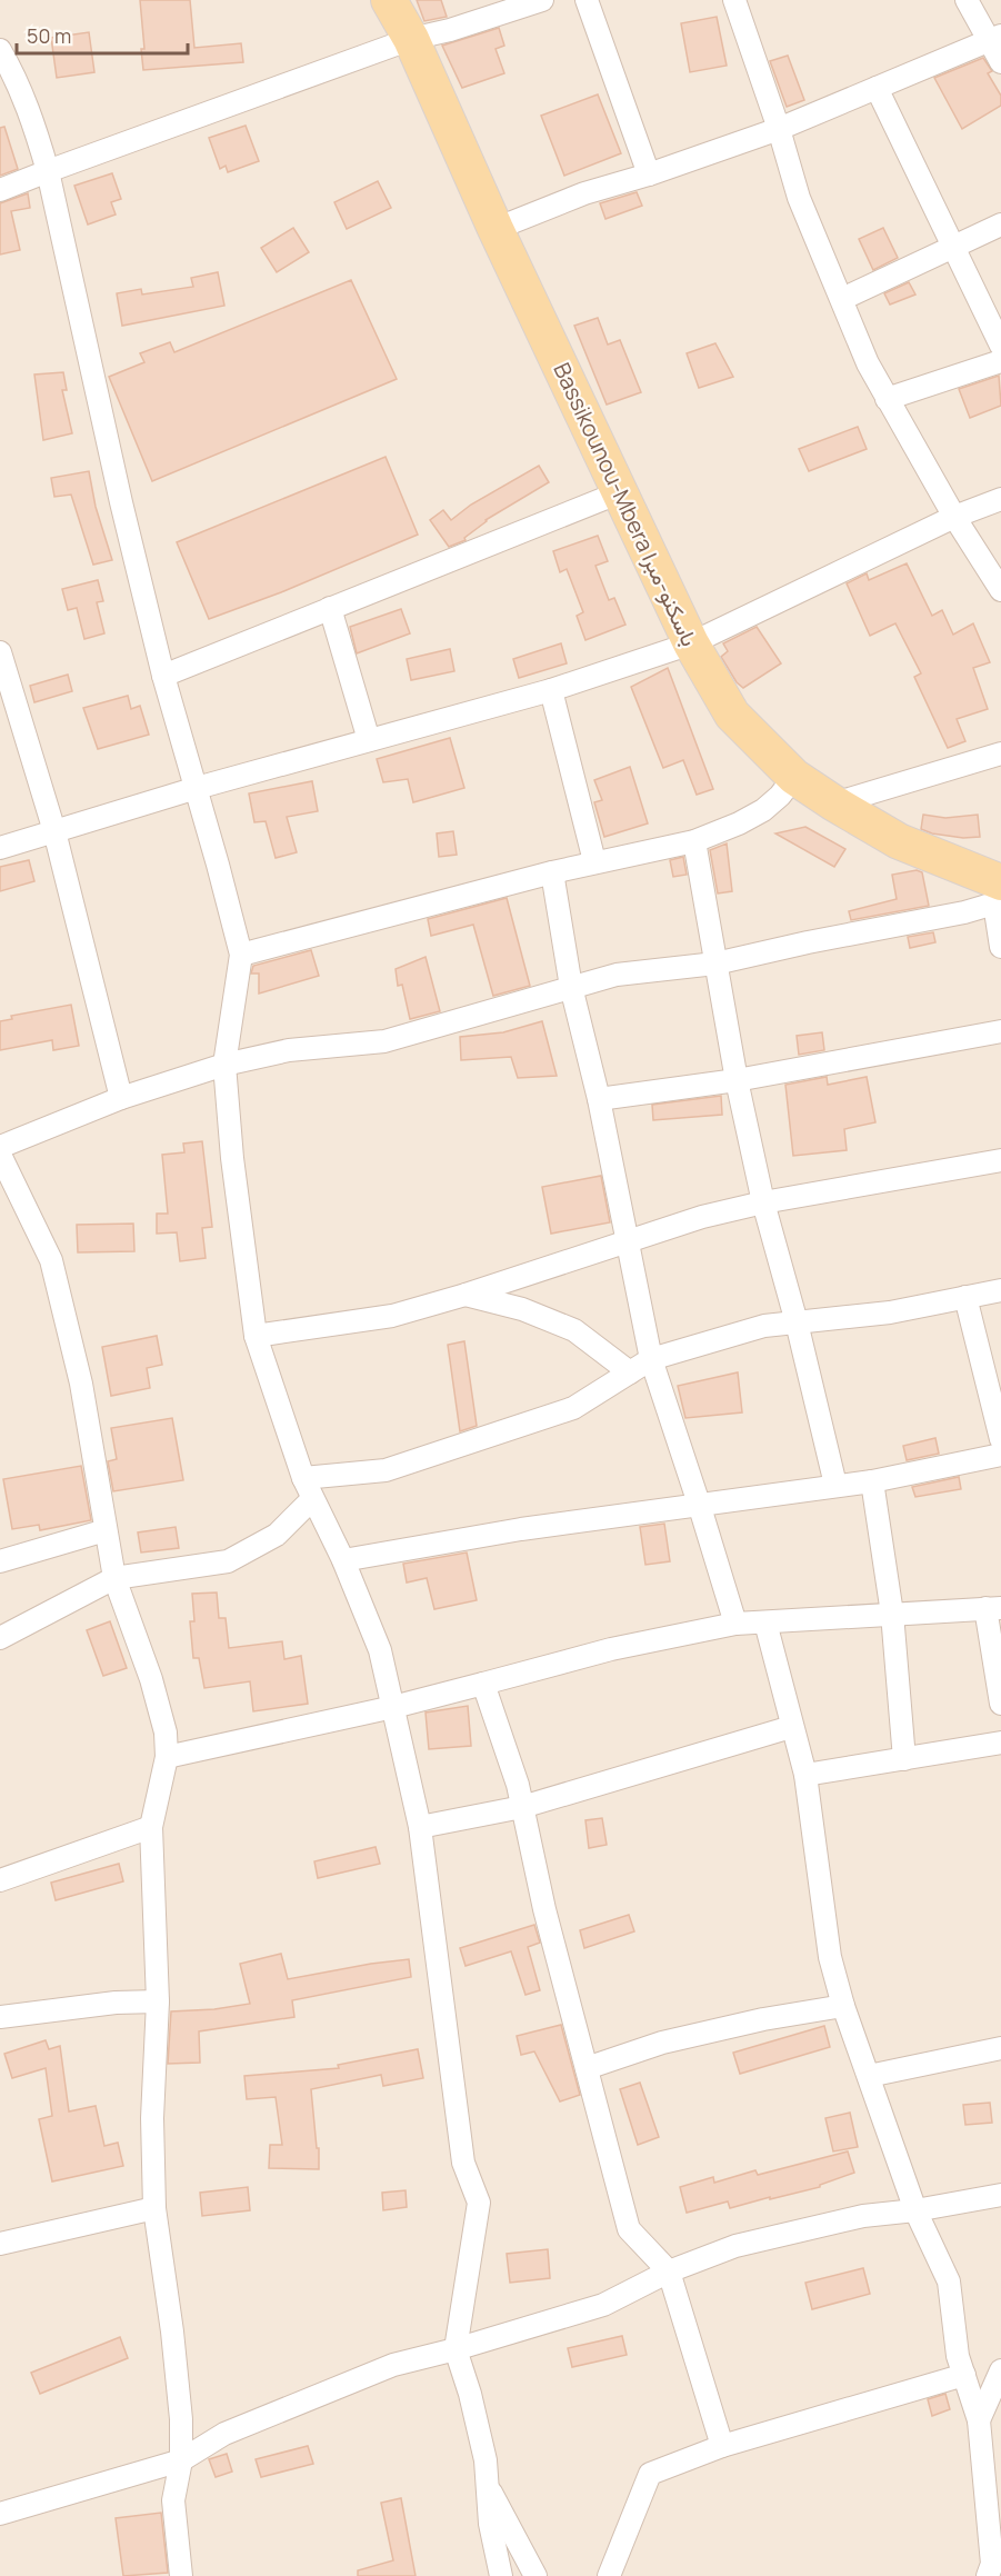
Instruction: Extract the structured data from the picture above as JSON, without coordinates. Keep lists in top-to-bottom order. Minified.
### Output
{"streets":{"main road":["Bassikounou-Mbera باسكنو-مبرا"]},"scale_bar":"50 m"}
